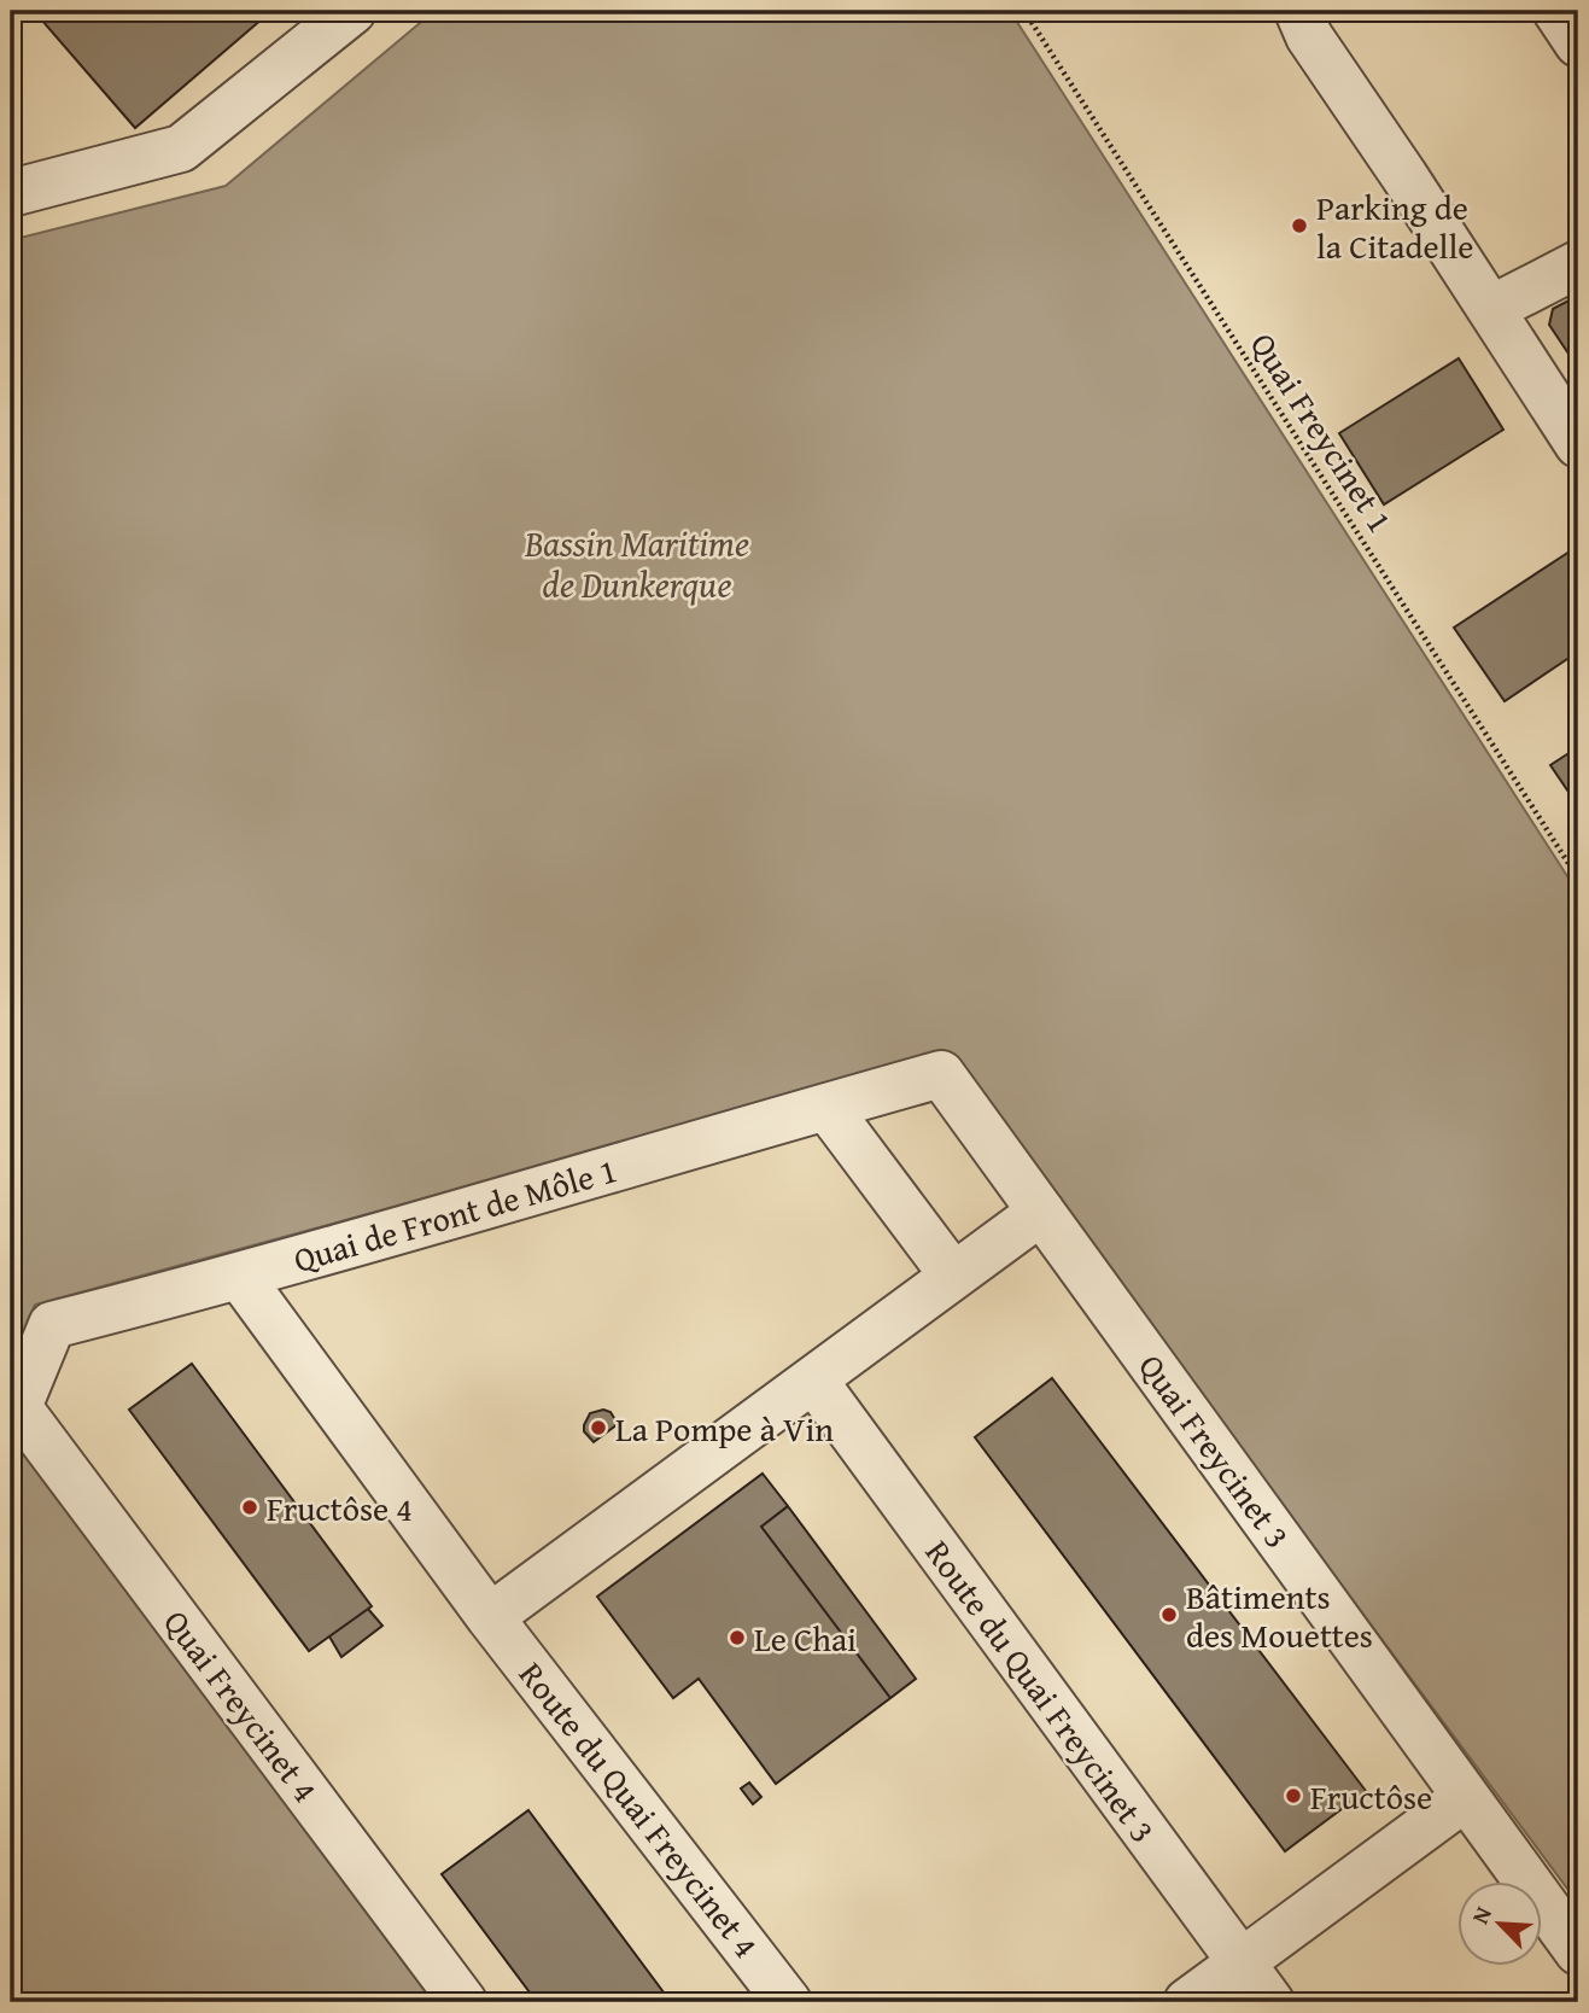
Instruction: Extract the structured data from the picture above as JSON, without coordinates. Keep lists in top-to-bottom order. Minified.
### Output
{"streets":{"street":["Quai de Front de Môle 1","Quai Freycinet 3","Route du Quai Freycinet 3","Quai Freycinet 4","Route du Quai Freycinet 4"],"path":["Quai Freycinet 1"]},"crossings":[["Quai de Front de Môle 1","Quai Freycinet 3"],["Quai de Front de Môle 1","Quai Freycinet 4"],["Quai de Front de Môle 1","Route du Quai Freycinet 4"]],"water":["Bassin Maritime de Dunkerque"],"places":["Parking de la Citadelle","La Pompe à Vin","Fructôse 4","Bâtiments des Mouettes","Le Chai","Fructôse"],"north":"top left"}
